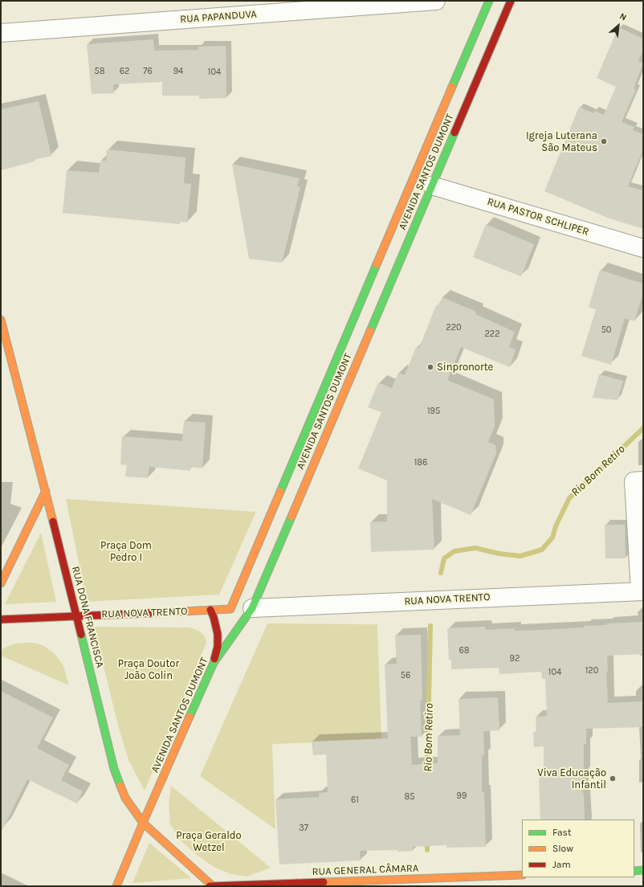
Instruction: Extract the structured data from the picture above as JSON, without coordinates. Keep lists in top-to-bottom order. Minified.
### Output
{"streets":{"main road":["AVENIDA SANTOS DUMONT","RUA NOVA TRENTO","RUA DONA FRANCISCA","RUA GENERAL CÂMARA"],"street":["RUA PAPANDUVA","RUA PASTOR SCHLIPER"]},"crossings":[["AVENIDA SANTOS DUMONT","RUA PASTOR SCHLIPER"],["AVENIDA SANTOS DUMONT","RUA NOVA TRENTO"],["AVENIDA SANTOS DUMONT","RUA DONA FRANCISCA"],["RUA NOVA TRENTO","RUA DONA FRANCISCA"],["RUA DONA FRANCISCA","RUA GENERAL CÂMARA"]],"water":["Rio Bom Retiro"],"parks":["Praça Dom Pedro I","Praça Doutor João Colin","Praça Geraldo Wetzel"],"places":["Igreja Luterana São Mateus","Sinpronorte","Viva Educação Infantil"],"house_numbers":["58","62","76","94","104","220","50","222","195","186","68","92","120","104","56","99","85","61","37"],"legend":["Fast","Slow","Jam"],"north":"top right"}
